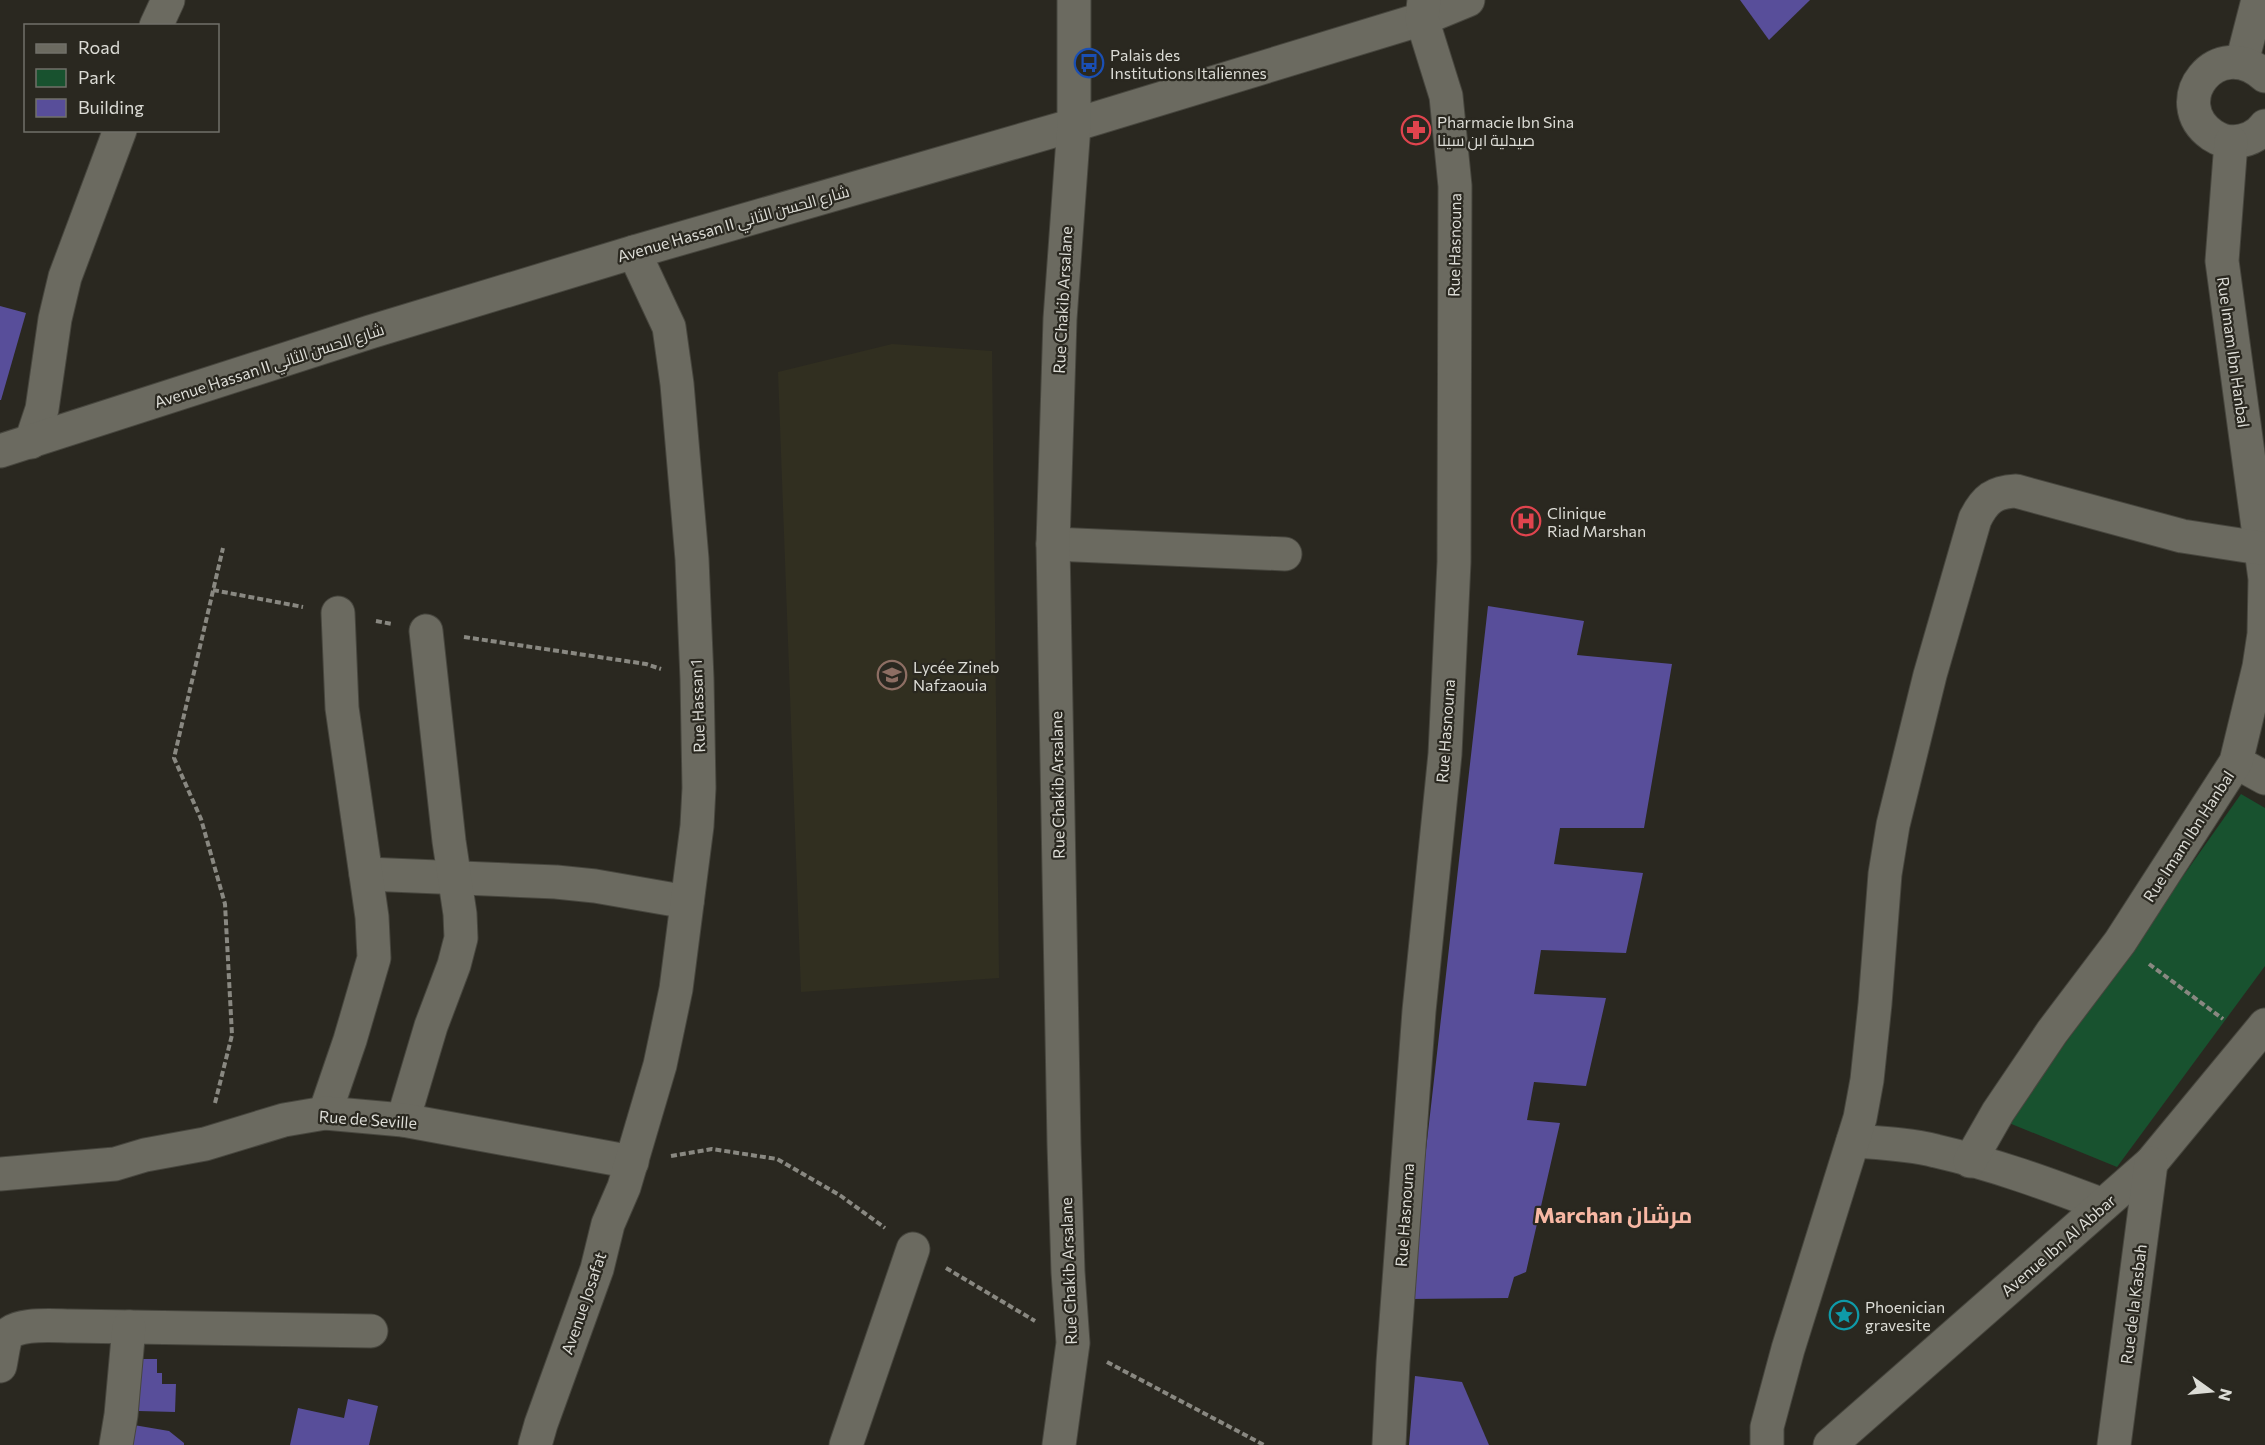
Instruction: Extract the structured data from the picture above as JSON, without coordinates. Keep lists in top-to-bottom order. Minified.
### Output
{"streets":{"street":["Avenue Hassan II شارع الحسن الثاني","Rue Hasnouna","Rue Chakib Arsalane","Rue Imam Ibn Hanbal","Rue Hassan 1","Rue de Seville","Avenue Ibn Al Abbar","Avenue Josafat","Rue de la Kasbah"]},"crossings":[["Avenue Hassan II شارع الحسن الثاني","Rue Hasnouna"],["Avenue Hassan II شارع الحسن الثاني","Rue Chakib Arsalane"],["Avenue Hassan II شارع الحسن الثاني","Rue Hassan 1"],["Rue Hassan 1","Rue de Seville"],["Rue Hassan 1","Avenue Josafat"],["Rue de Seville","Avenue Josafat"],["Avenue Ibn Al Abbar","Rue de la Kasbah"]],"districts":["Marchan مرشان"],"places":{"bus stop":["Palais des Institutions Italiennes"],"pharmacy":["Pharmacie Ibn Sina صيدلية ابن سينا"],"hospital":["Clinique Riad Marshan"],"school or university":["Lycée Zineb Nafzaouia"],"place":["Phoenician gravesite"]},"legend":["Road","Park","Building"],"north":"right"}
